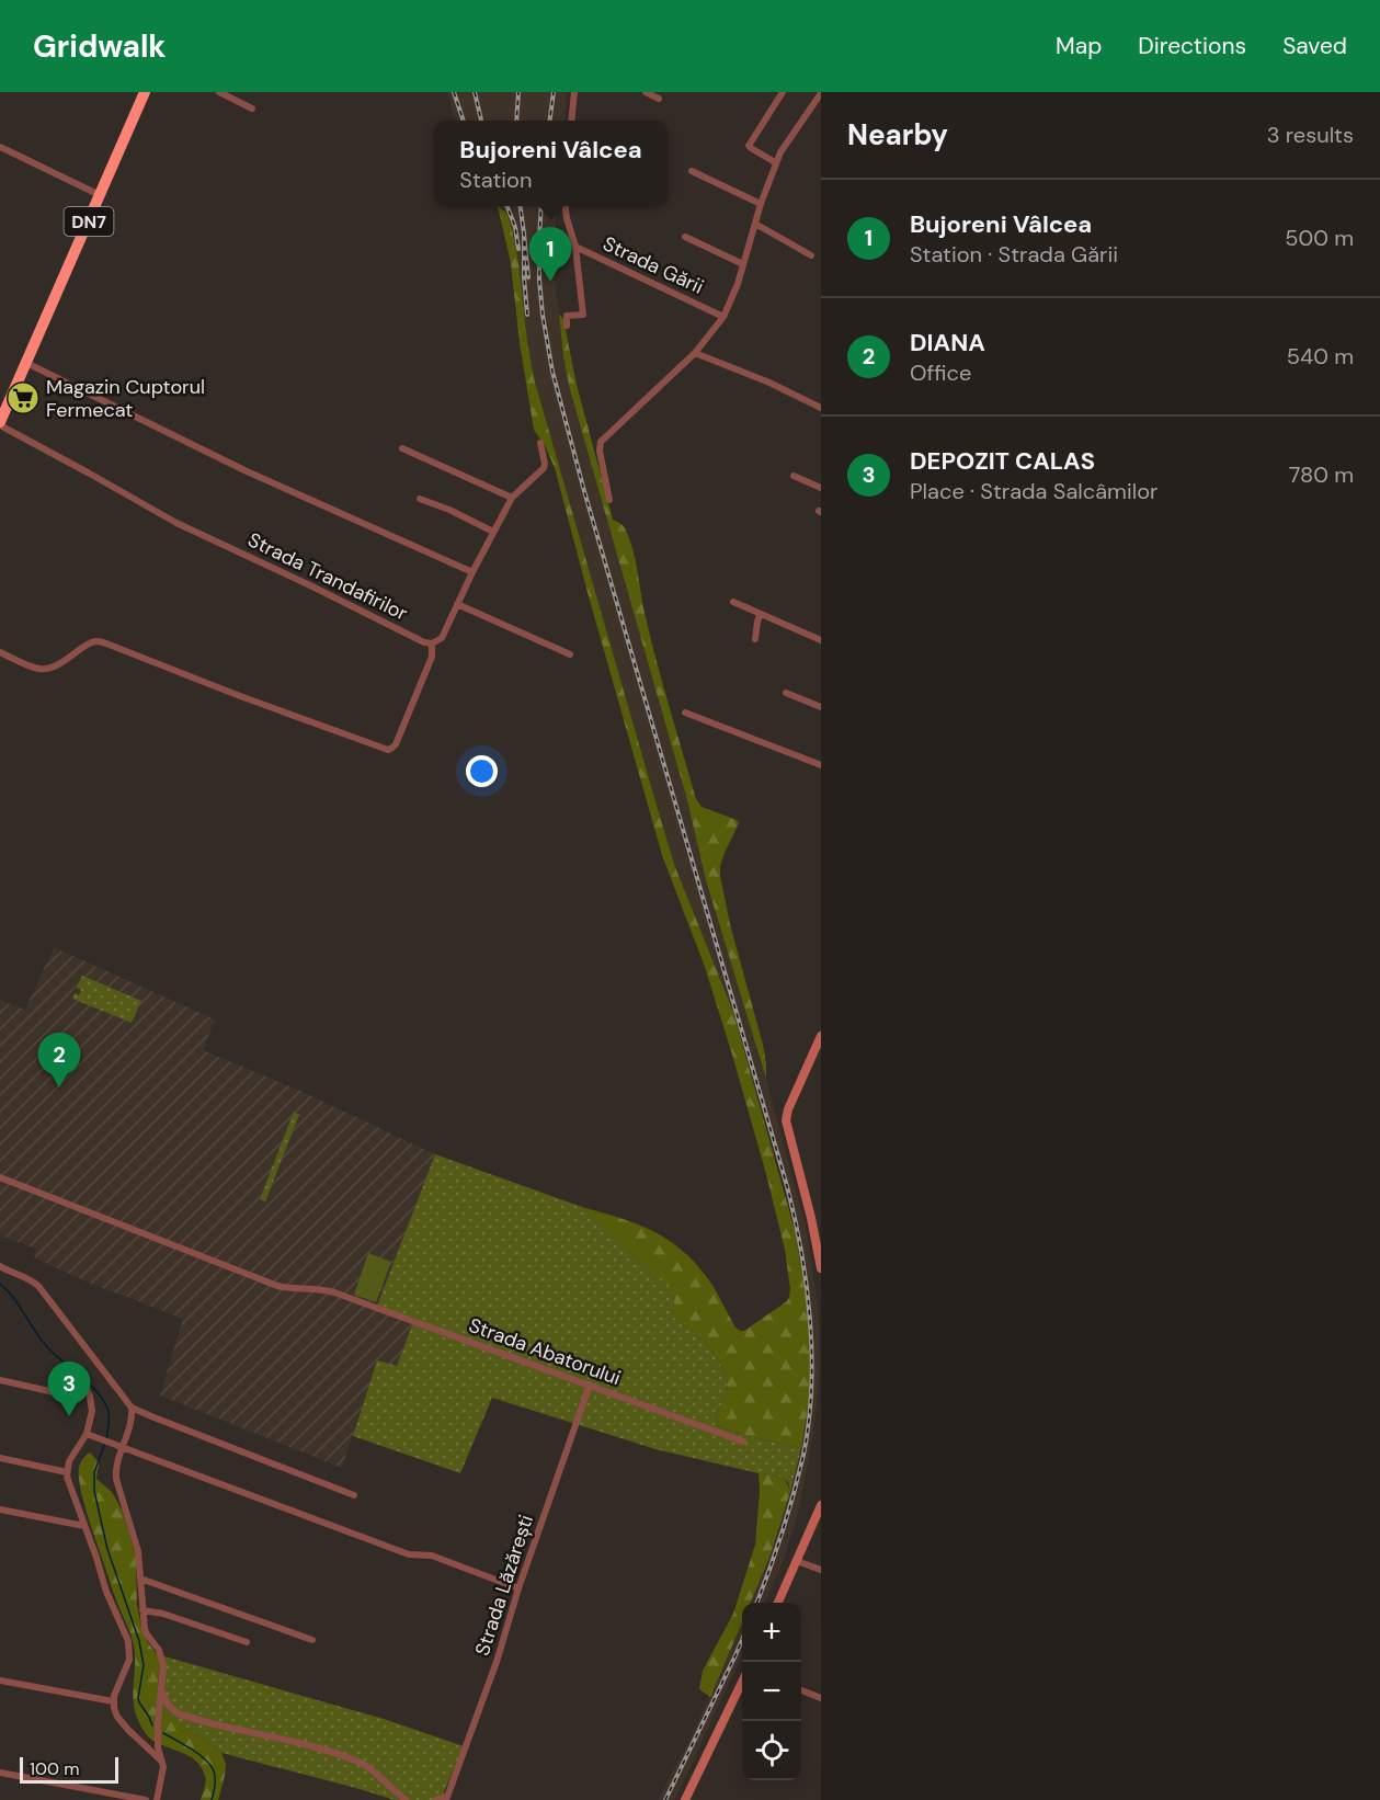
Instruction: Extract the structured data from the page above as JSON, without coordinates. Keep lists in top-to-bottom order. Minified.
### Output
{"streets":{"highway":["DN7"],"street":["Strada Gării","Strada Trandafirilor","Strada Abatorului","Strada Lăzărești"]},"crossings":[["DN7","Strada Trandafirilor"],["Strada Abatorului","Strada Lăzărești"]],"places":{"supermarket":["Magazin Cuptorul Fermecat"]},"scale_bar":"100 m","page":{"header":"Gridwalk","nav":["Map","Directions","Saved"],"heading":["Nearby","3 results"],"popup":["Bujoreni Vâlcea","Station"],"list":[{"mark":"1","name":"Bujoreni Vâlcea","note":"Station · Strada Gării","value":"500 m"},{"mark":"2","name":"DIANA","note":"Office","value":"540 m"},{"mark":"3","name":"DEPOZIT CALAS","note":"Place · Strada Salcâmilor","value":"780 m"}],"pins":["1","2","3"],"map_buttons":["+","−"],"scale":"100 m"}}
